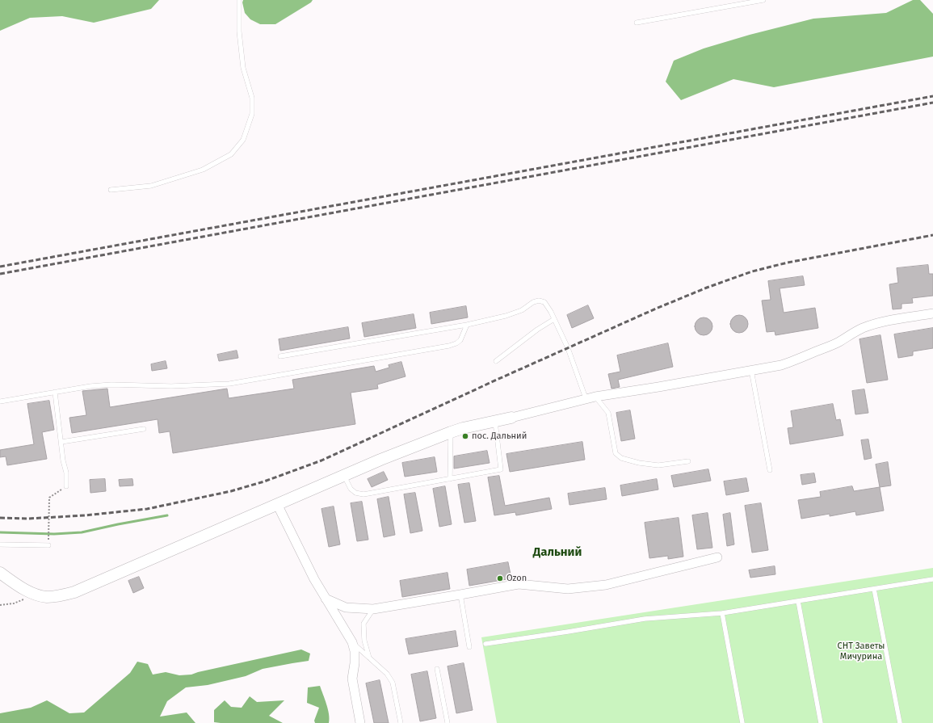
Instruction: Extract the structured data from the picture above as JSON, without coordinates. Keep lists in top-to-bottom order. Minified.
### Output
{"districts":["Дальний"],"parks":["СНТ Заветы Мичурина"],"places":["пос. Дальний","Ozon"]}
